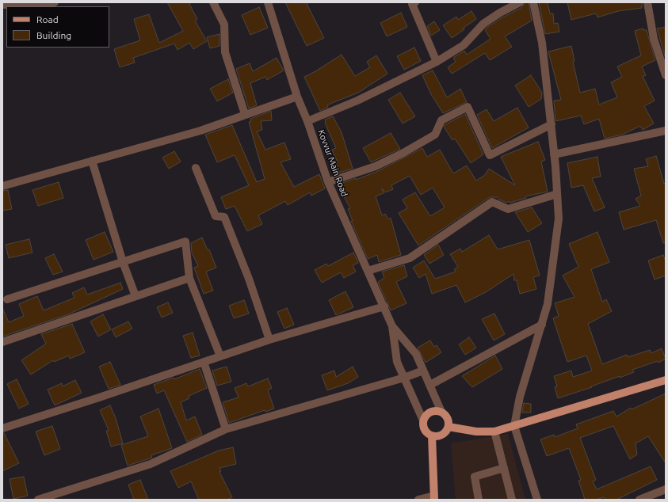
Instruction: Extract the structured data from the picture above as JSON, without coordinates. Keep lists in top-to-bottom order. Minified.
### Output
{"streets":{"street":["Kovvur Main Road"]},"legend":["Road","Building"]}
